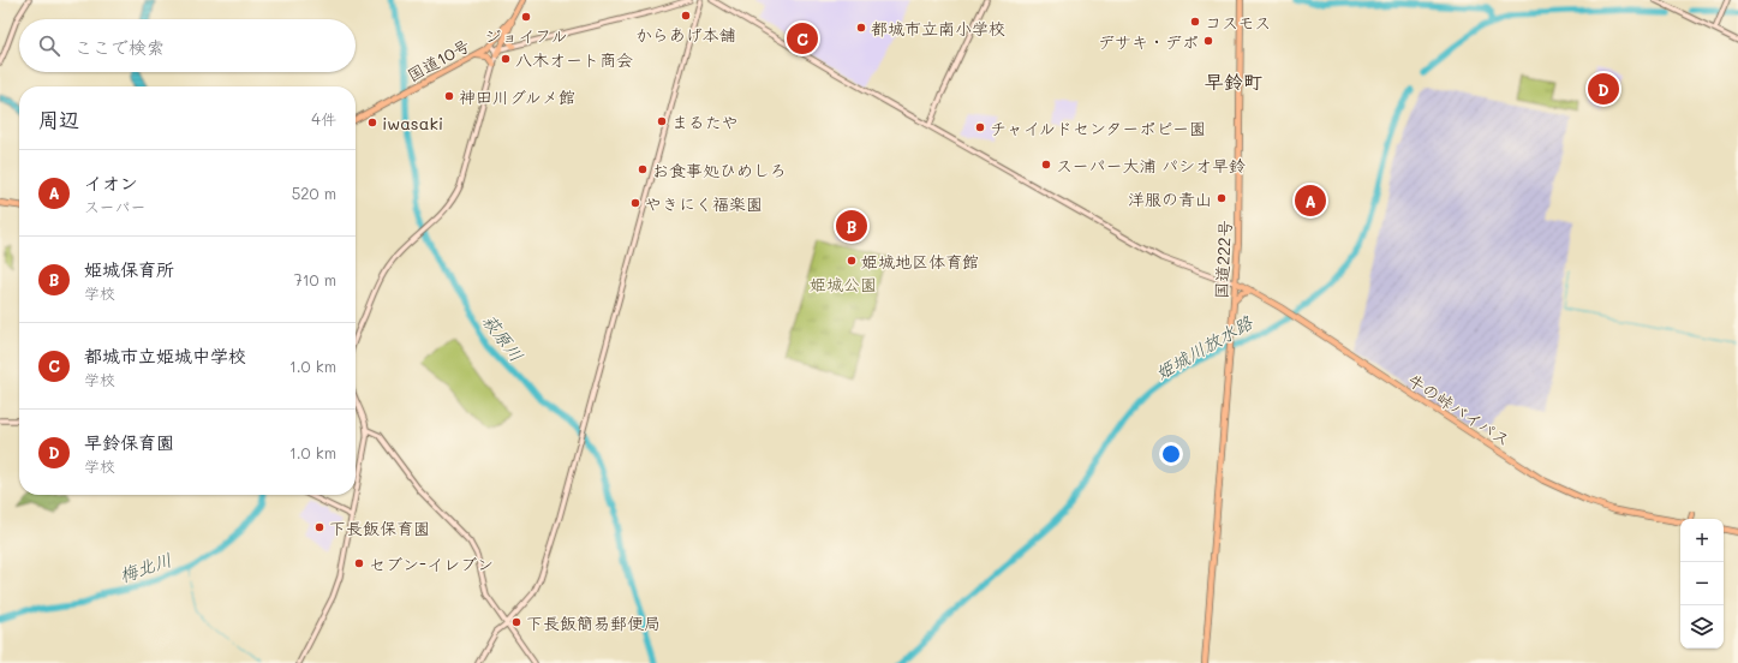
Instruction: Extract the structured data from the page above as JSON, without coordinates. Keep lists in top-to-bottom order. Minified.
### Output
{"streets":{"highway":["国道10号","国道222号","牛の峠バイパス"]},"crossings":[["国道222号","牛の峠バイパス"]],"districts":["早鈴町"],"water":["萩原川","姫城川放水路","梅北川"],"parks":["姫城公園"],"places":["からあげ本舗","ジョイフル","コスモス","都城市立南小学校","デサキ・デポ","八木オート商会","神田川グルメ館","まるたや","iwasaki","チャイルドセンターポピー園","スーパー大浦 パシオ早鈴","お食事処ひめしろ","洋服の青山","やきにく福楽園","姫城地区体育館","下長飯保育園","セブン-イレブン","下長飯簡易郵便局"],"page":{"search":"ここで検索","pins":["C","D","A","B"],"heading":["周辺","4件"],"list":[{"mark":"A","name":"イオン","note":"スーパー","value":"520 m"},{"mark":"B","name":"姫城保育所","note":"学校","value":"710 m"},{"mark":"C","name":"都城市立姫城中学校","note":"学校","value":"1.0 km"},{"mark":"D","name":"早鈴保育園","note":"学校","value":"1.0 km"}],"map_buttons":["+","−"]}}
